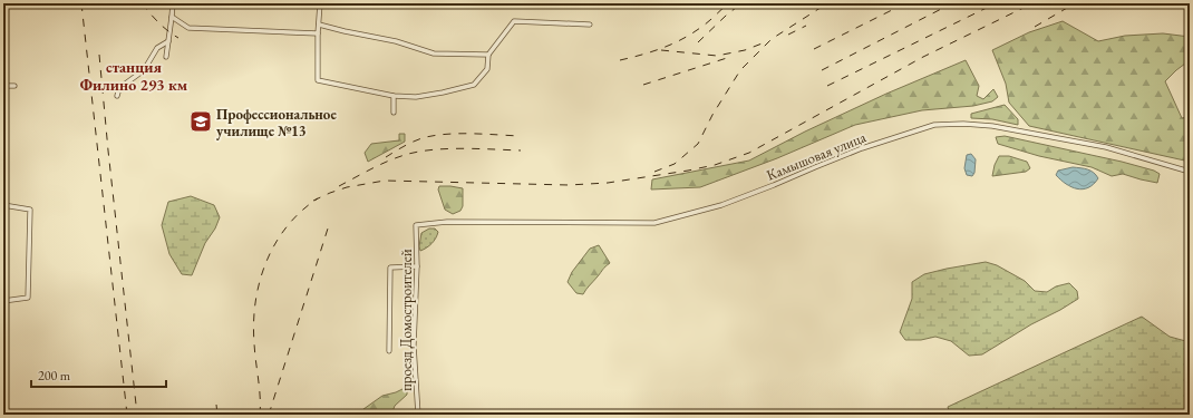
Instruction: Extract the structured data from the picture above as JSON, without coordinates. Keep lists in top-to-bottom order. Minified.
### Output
{"streets":{"street":["Камышовая улица","проезд Домостроителей"]},"crossings":[["Камышовая улица","проезд Домостроителей"]],"districts":["станция Филино 293 км"],"places":{"school or university":["Профессиональное училище №13"]},"scale_bar":"200 m"}
